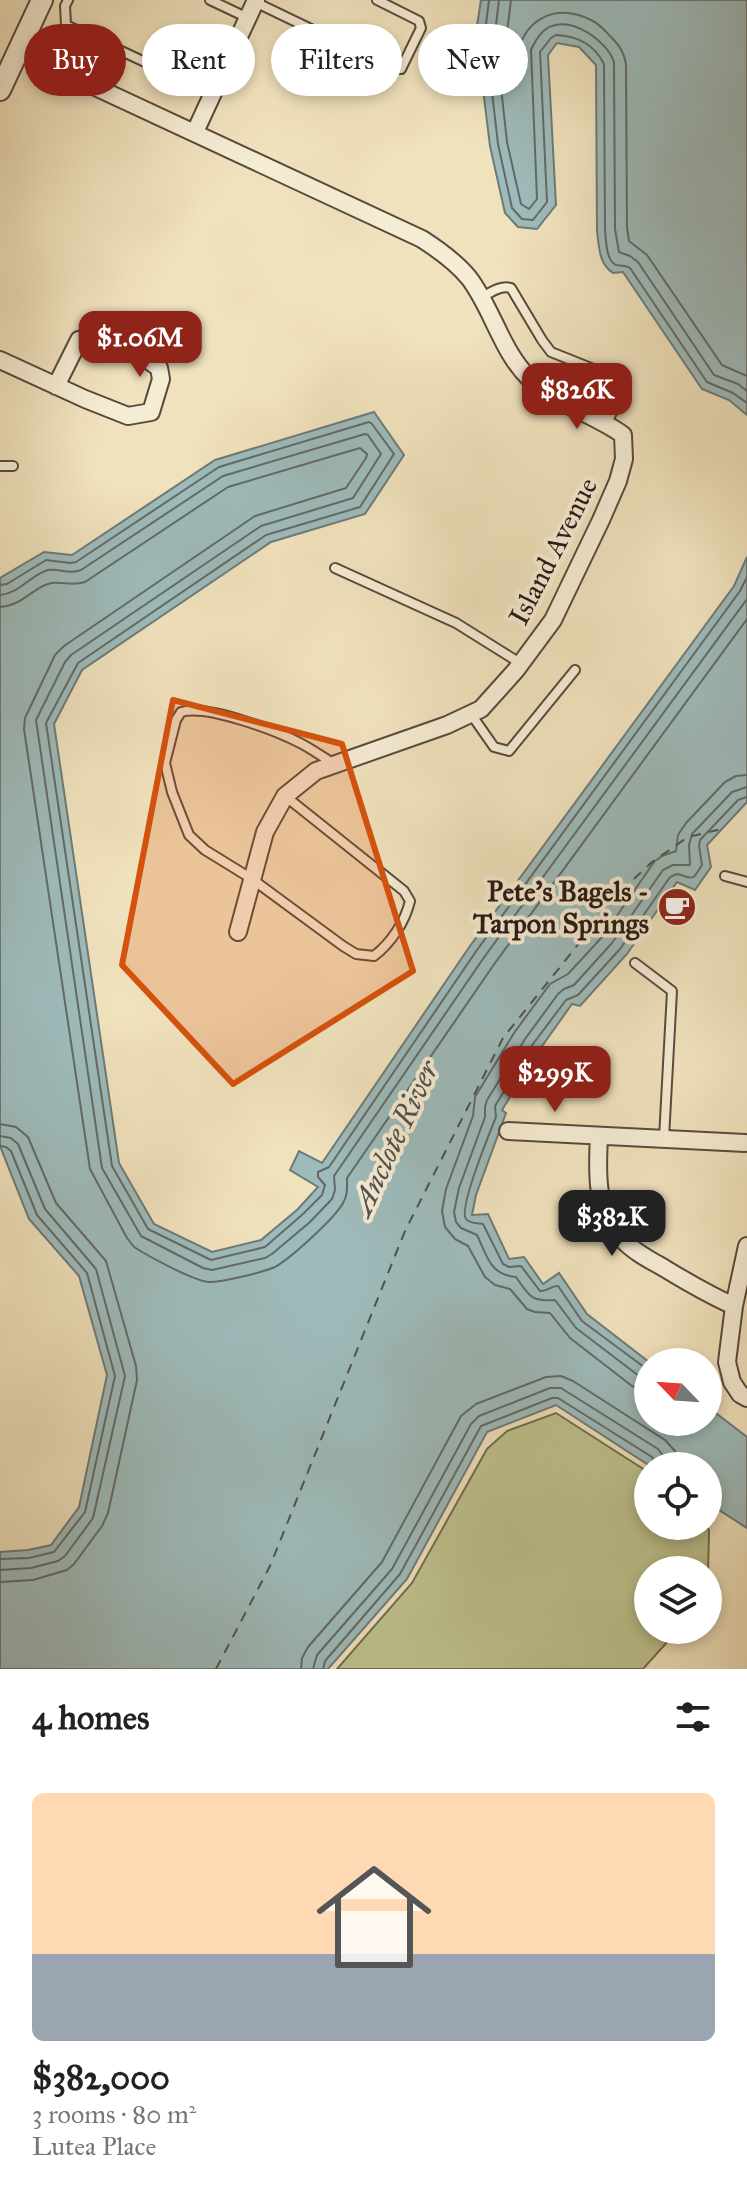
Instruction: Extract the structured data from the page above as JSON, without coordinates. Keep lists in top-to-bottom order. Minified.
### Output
{"streets":{"street":["Island Avenue"]},"water":["Anclote River"],"places":{"cafe":["Pete's Bagels - Tarpon Springs"]},"north":"top left","page":{"chip":["Buy","Rent","Filters","New"],"price":["$1.06M","$826K","$299K","$382K"],"heading":"4 homes","list":[{"name":"$382,000","note":"3 rooms · 80 m² · Lutea Place"}]}}
